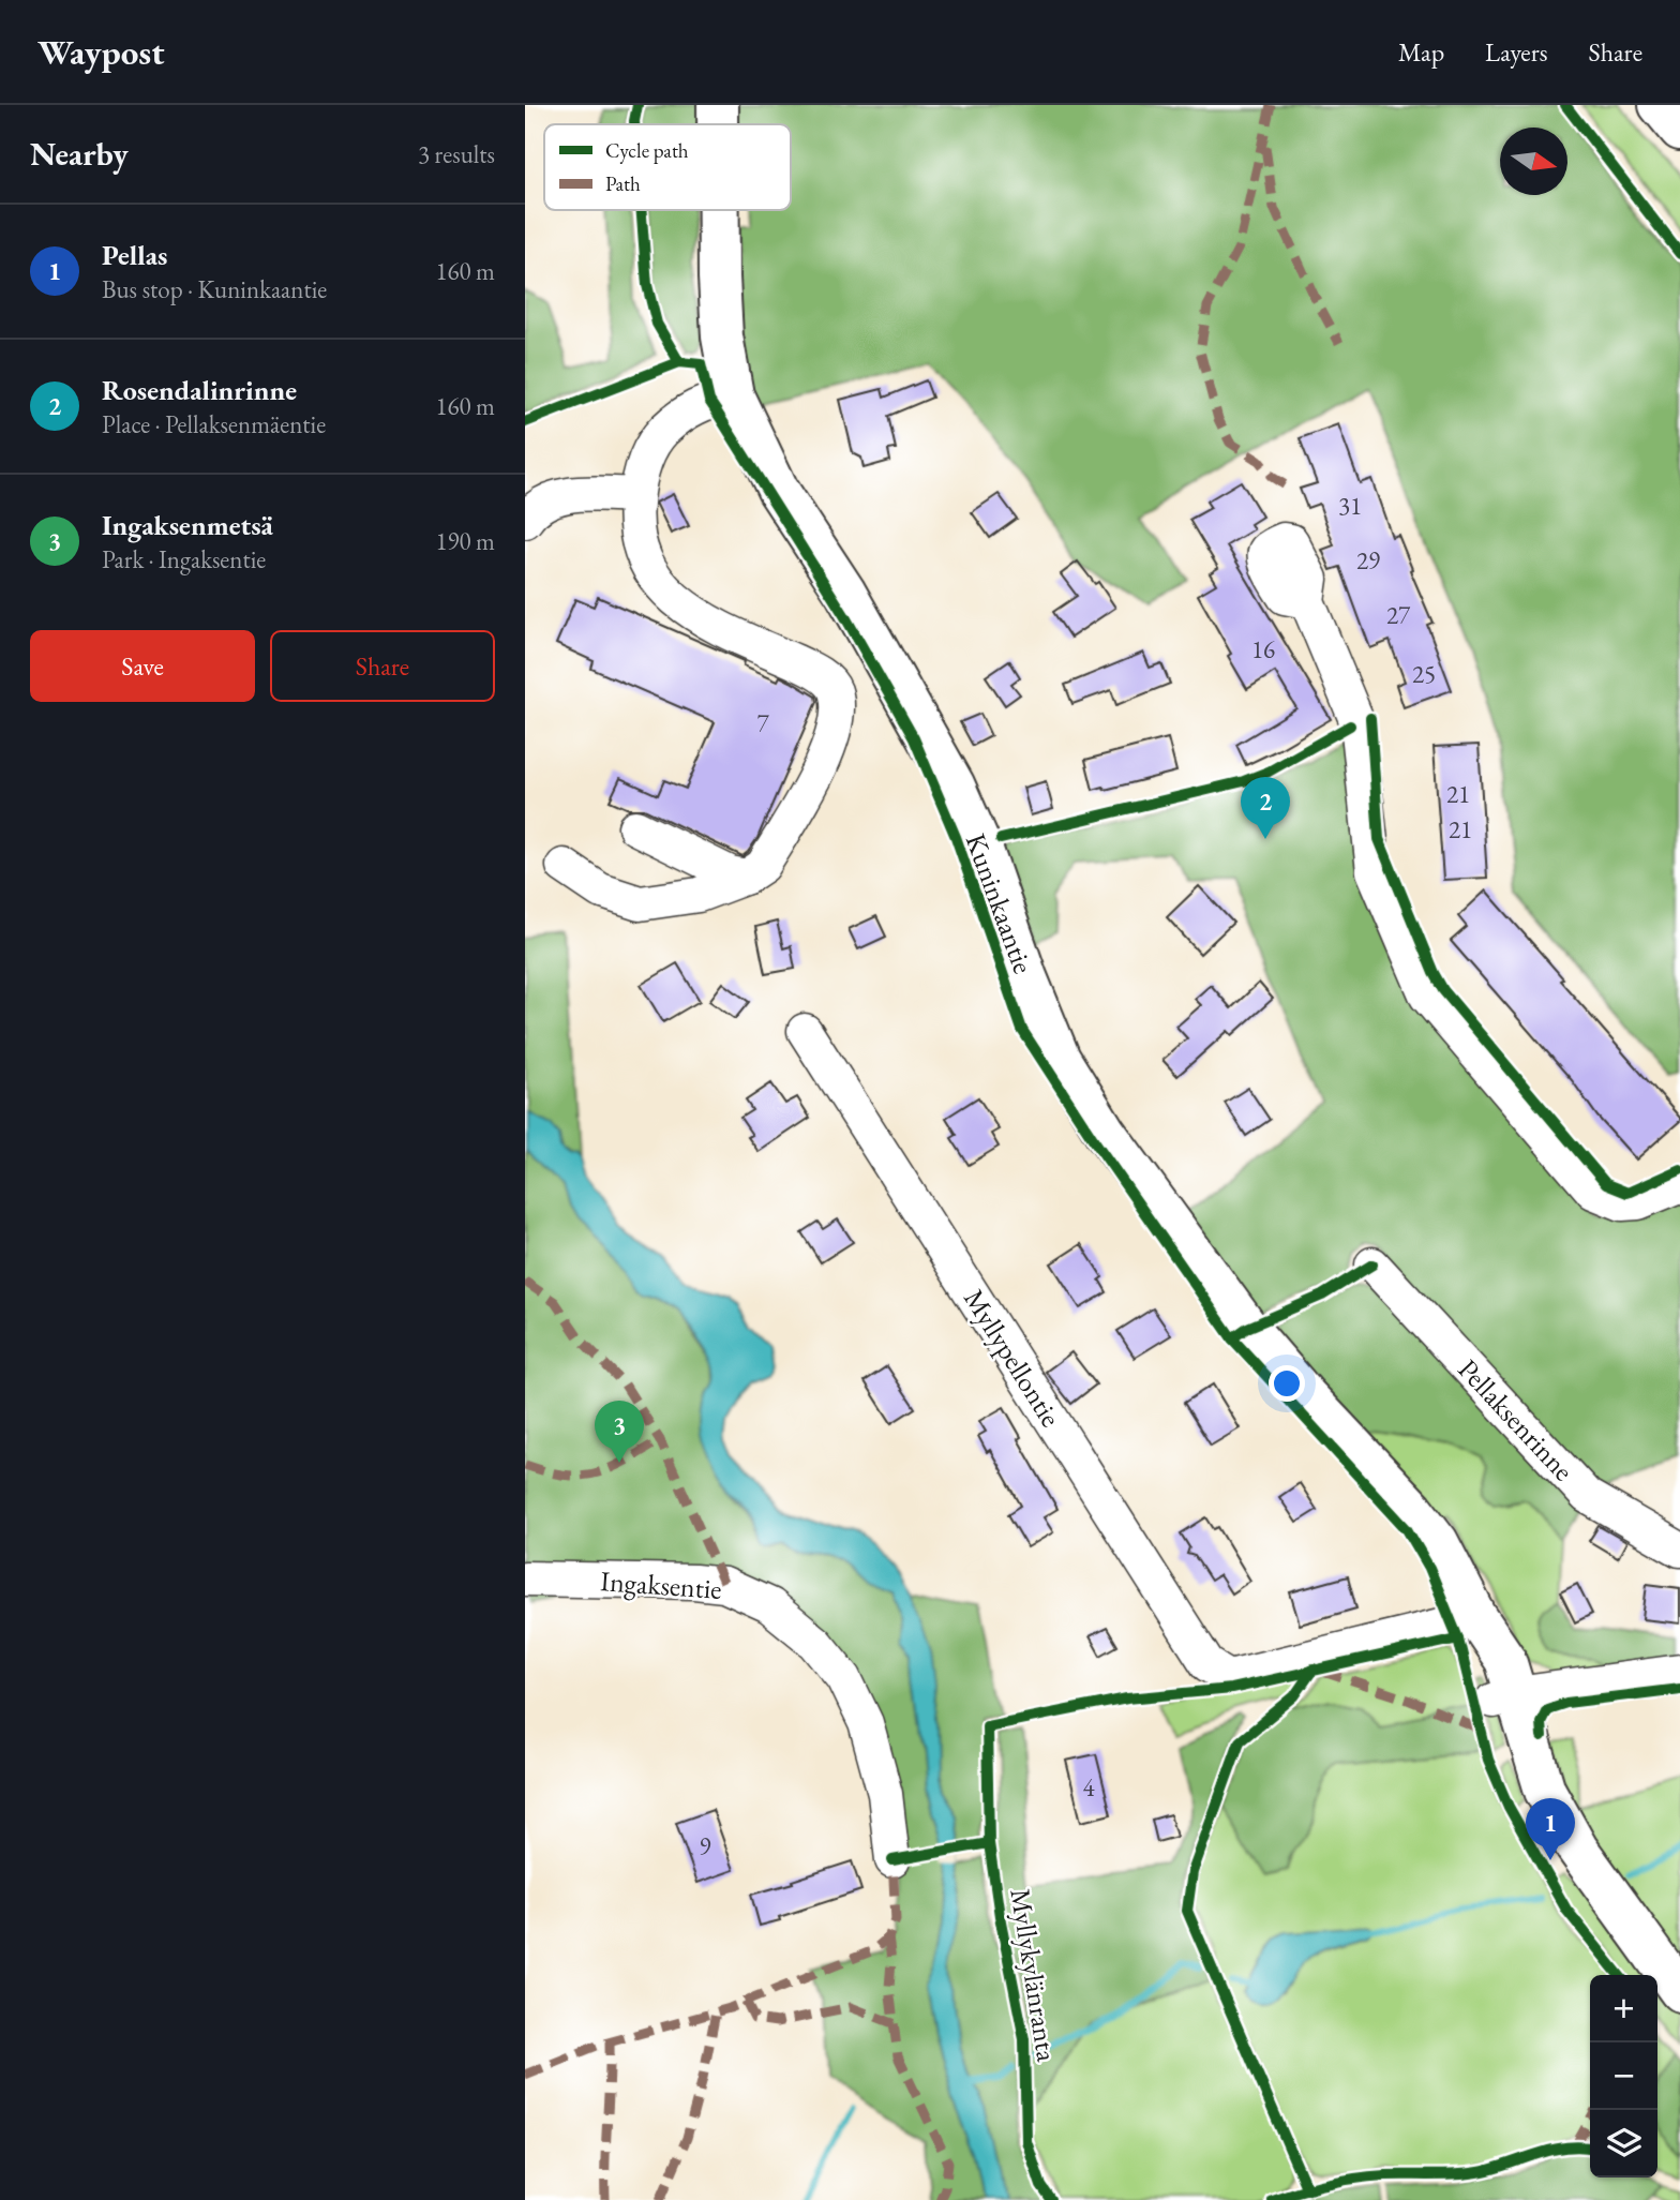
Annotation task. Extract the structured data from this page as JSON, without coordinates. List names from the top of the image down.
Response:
{
  "streets": {
    "main road": ["Kuninkaantie"],
    "street": ["Myllypellontie", "Pellaksenrinne", "Ingaksentie"],
    "cycle path": ["Myllykylänranta"]
  },
  "crossings": [
    ["Kuninkaantie", "Myllypellontie"]
  ],
  "house_numbers": [
    "31",
    "29",
    "27",
    "16",
    "25",
    "7",
    "21",
    "21",
    "4",
    "9"
  ],
  "legend": ["Cycle path", "Path"],
  "north": "right",
  "page": {
    "header": "Waypost",
    "nav": ["Map", "Layers", "Share"],
    "heading": ["Nearby", "3 results"],
    "list": [
      {
        "mark": "1",
        "name": "Pellas",
        "note": "Bus stop · Kuninkaantie",
        "value": "160 m"
      },
      {
        "mark": "2",
        "name": "Rosendalinrinne",
        "note": "Place · Pellaksenmäentie",
        "value": "160 m"
      },
      {
        "mark": "3",
        "name": "Ingaksenmetsä",
        "note": "Park · Ingaksentie",
        "value": "190 m"
      }
    ],
    "buttons": ["Save", "Share"],
    "pins": ["2", "3", "1"],
    "map_buttons": ["+", "−"]
  }
}
